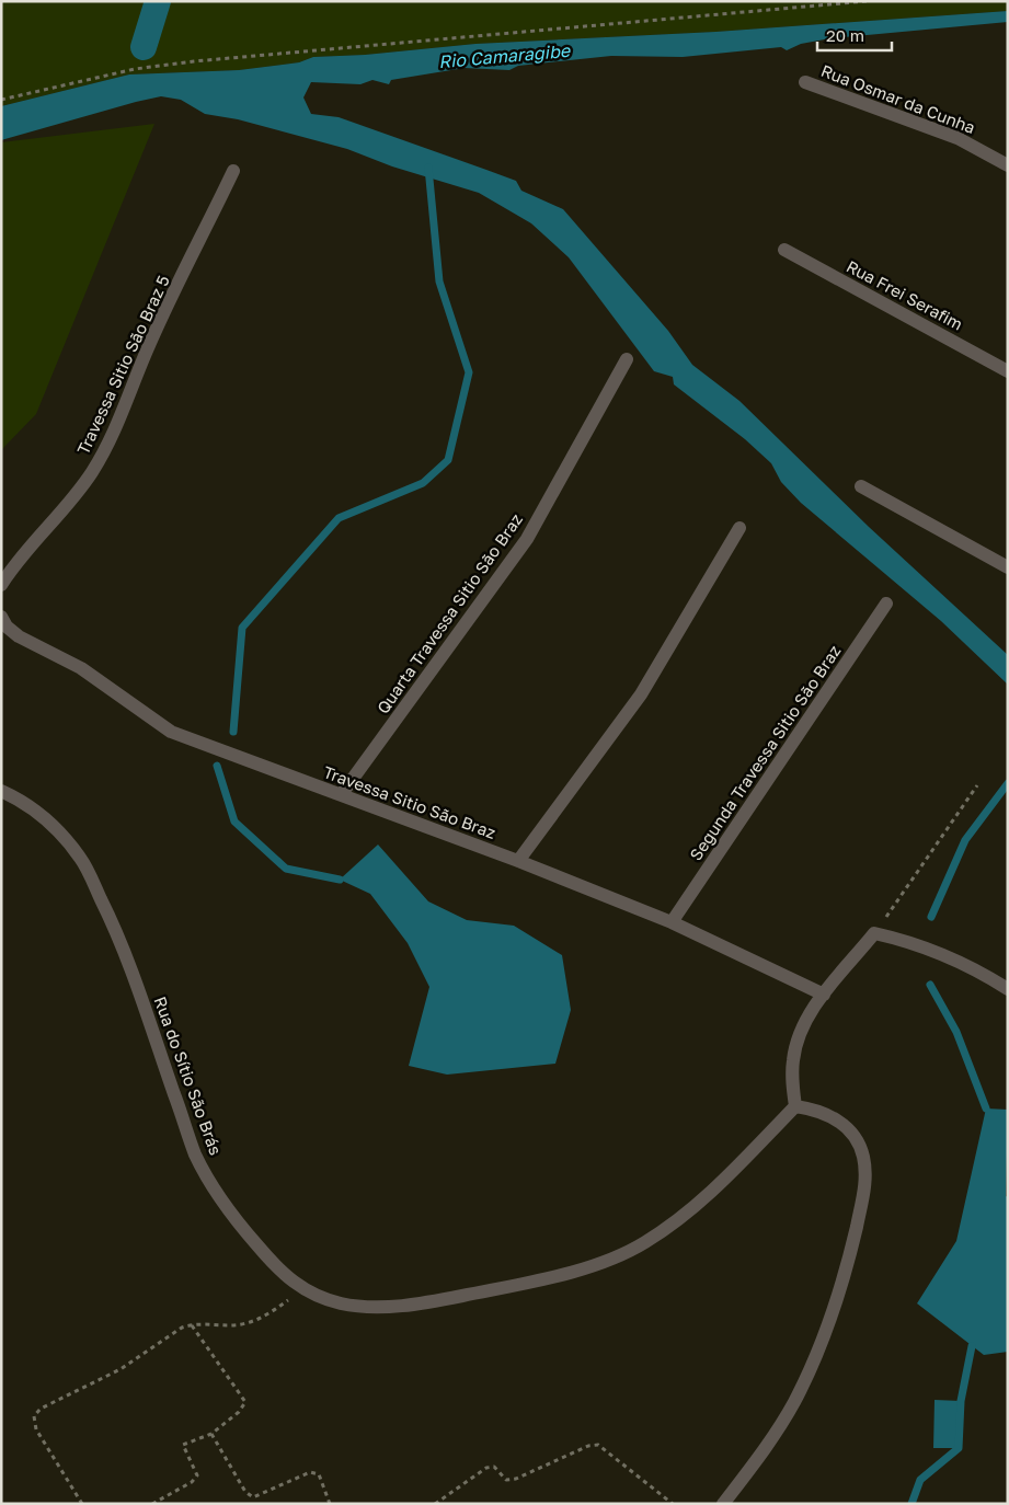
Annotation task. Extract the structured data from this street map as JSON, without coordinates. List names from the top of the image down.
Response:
{
  "streets": {
    "street": [
      "Rua Osmar da Cunha",
      "Rua Frei Serafim",
      "Travessa Sitio São Braz 5",
      "Quarta Travessa Sitio São Braz",
      "Segunda Travessa Sitio São Braz",
      "Travessa Sitio São Braz",
      "Rua do Sítio São Brás"
    ]
  },
  "crossings": [
    ["Quarta Travessa Sitio São Braz", "Travessa Sitio São Braz"],
    ["Segunda Travessa Sitio São Braz", "Travessa Sitio São Braz"]
  ],
  "water": ["Rio Camaragibe"],
  "scale_bar": "20 m"
}
